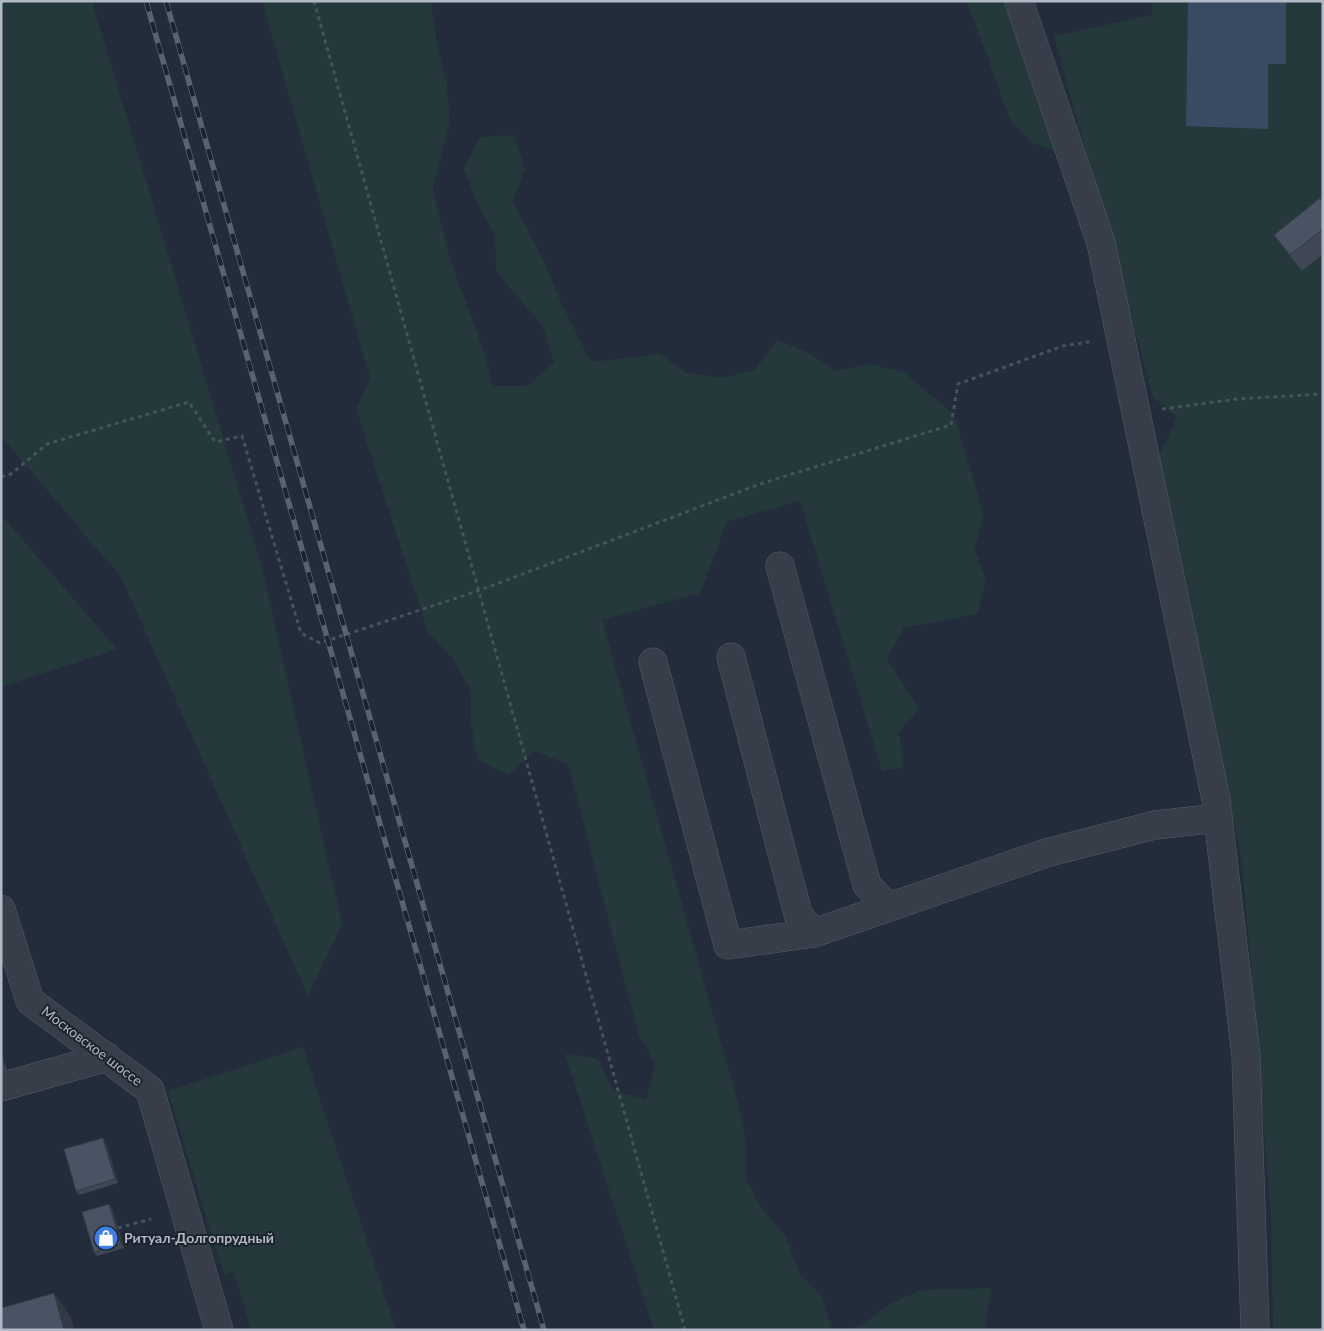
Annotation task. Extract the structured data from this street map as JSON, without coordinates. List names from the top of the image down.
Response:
{
  "streets": {
    "lane": ["Московское шоссе"]
  },
  "places": {
    "shop": ["Ритуал-Долгопрудный"]
  }
}
